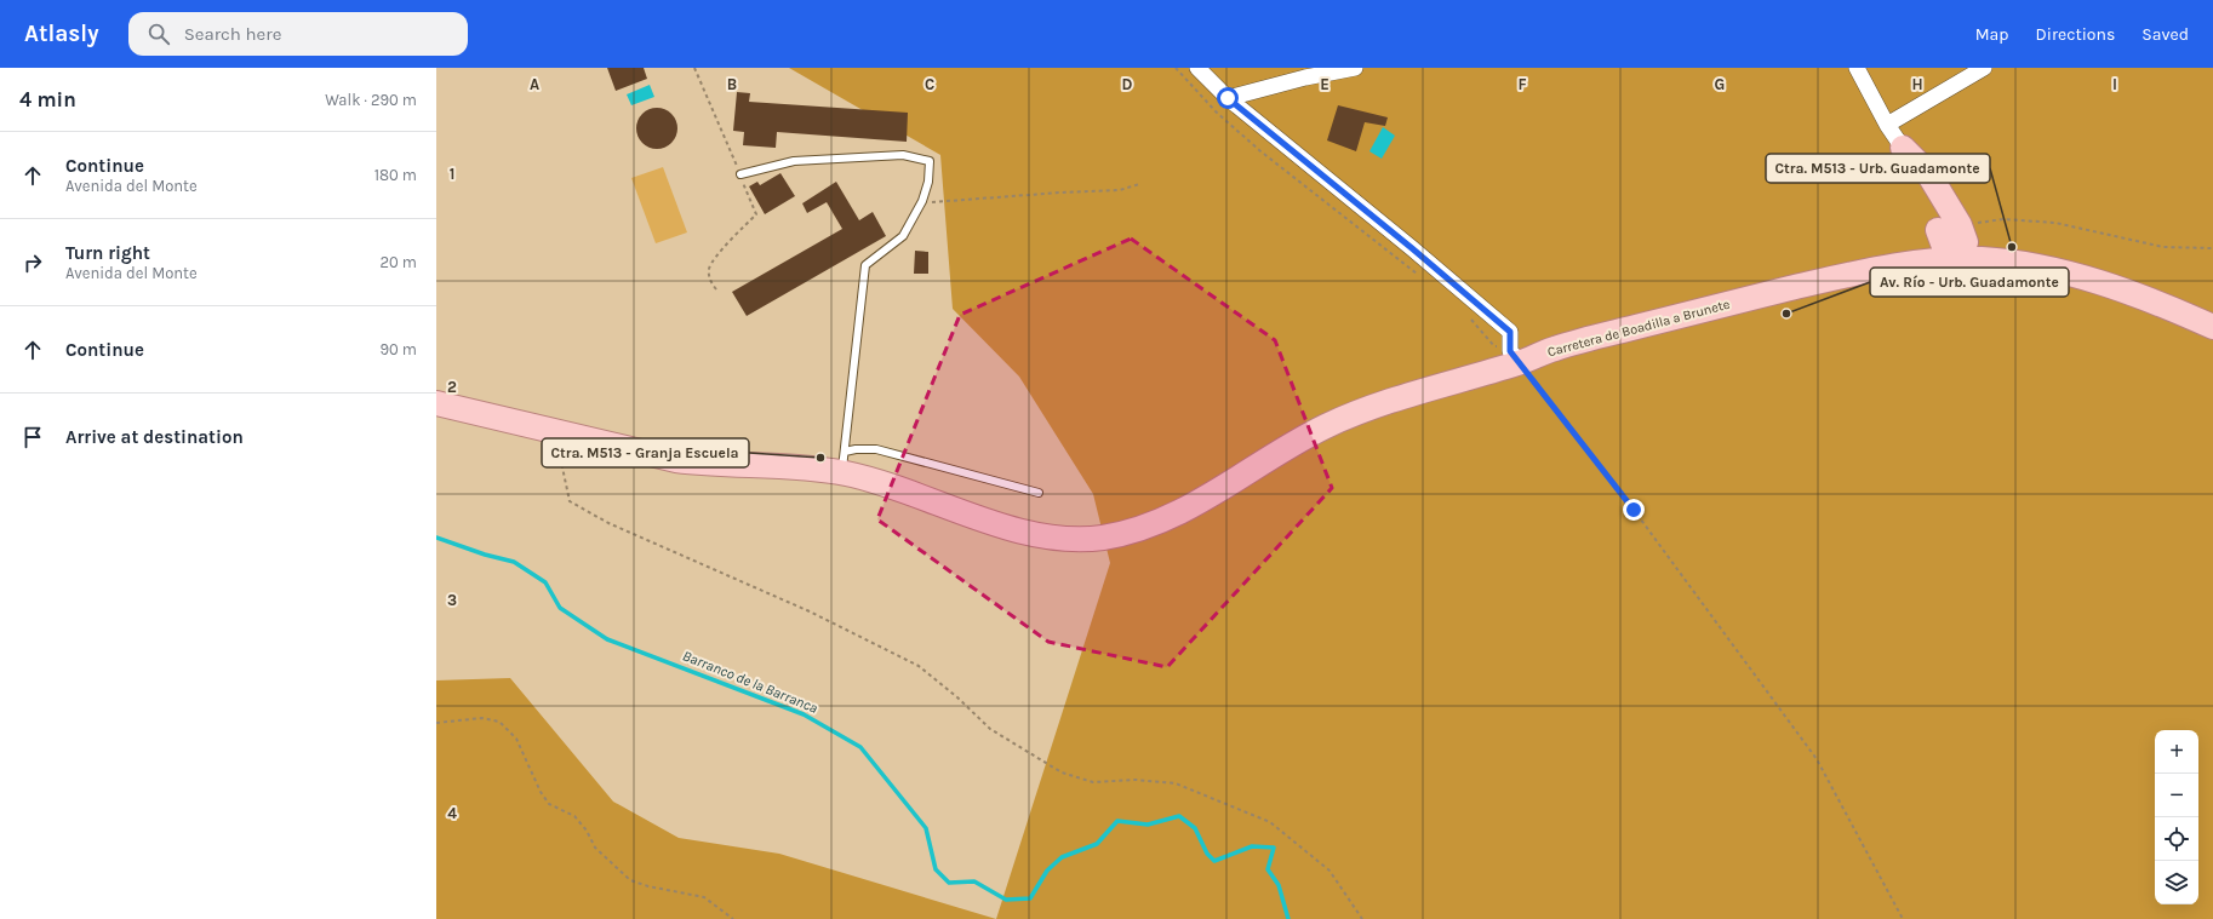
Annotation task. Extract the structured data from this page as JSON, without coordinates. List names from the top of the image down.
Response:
{
  "streets": {
    "main road": ["Carretera de Boadilla a Brunete"]
  },
  "water": ["Barranco de la Barranca"],
  "places": ["Ctra. M513 - Urb. Guadamonte", "Av. Río - Urb. Guadamonte", "Ctra. M513 - Granja Escuela"],
  "page": {
    "header": "Atlasly",
    "search": "Search here",
    "nav": ["Map", "Directions", "Saved"],
    "heading": ["4 min", "Walk · 290 m"],
    "list": [
      ["Continue", "Avenida del Monte", "180 m"],
      ["Turn right", "Avenida del Monte", "20 m"],
      ["Continue", "90 m"],
      "Arrive at destination"
    ],
    "map_buttons": ["+", "−"]
  },
  "grid": {
    "columns": [
      "A",
      "B",
      "C",
      "D",
      "E",
      "F",
      "G",
      "H",
      "I"
    ],
    "rows": [
      "1",
      "2",
      "3",
      "4"
    ]
  }
}
